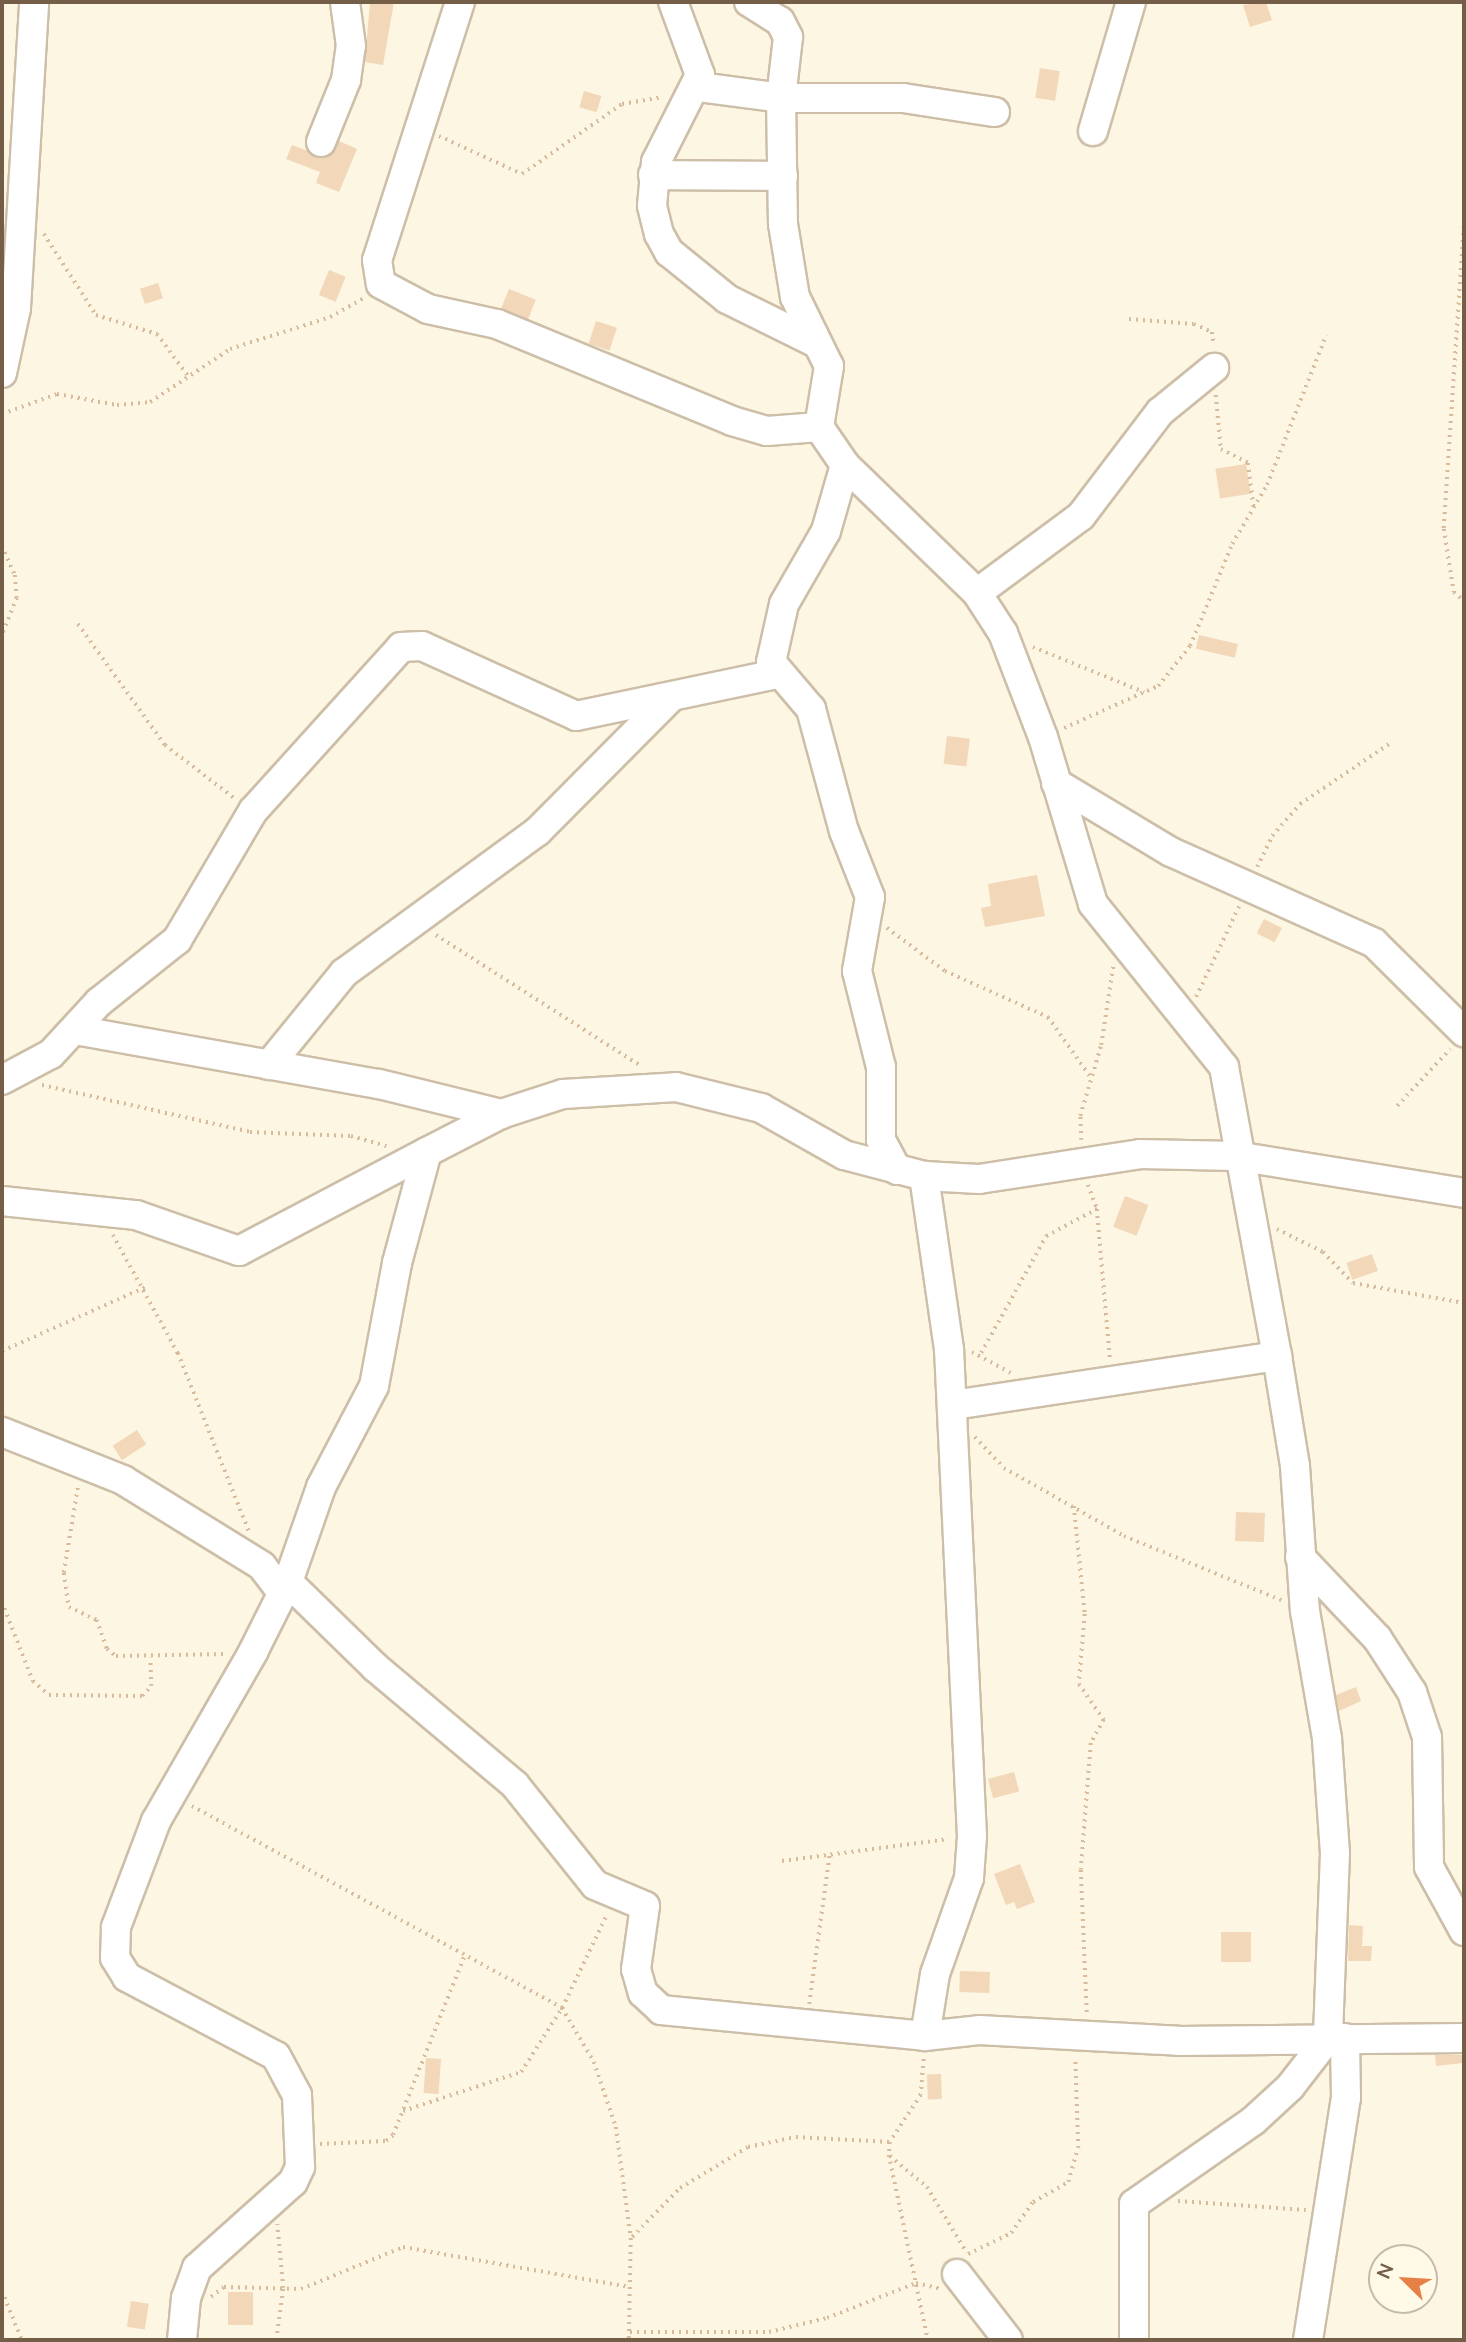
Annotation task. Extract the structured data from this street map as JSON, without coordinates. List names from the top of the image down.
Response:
{
  "north": "top left"
}
